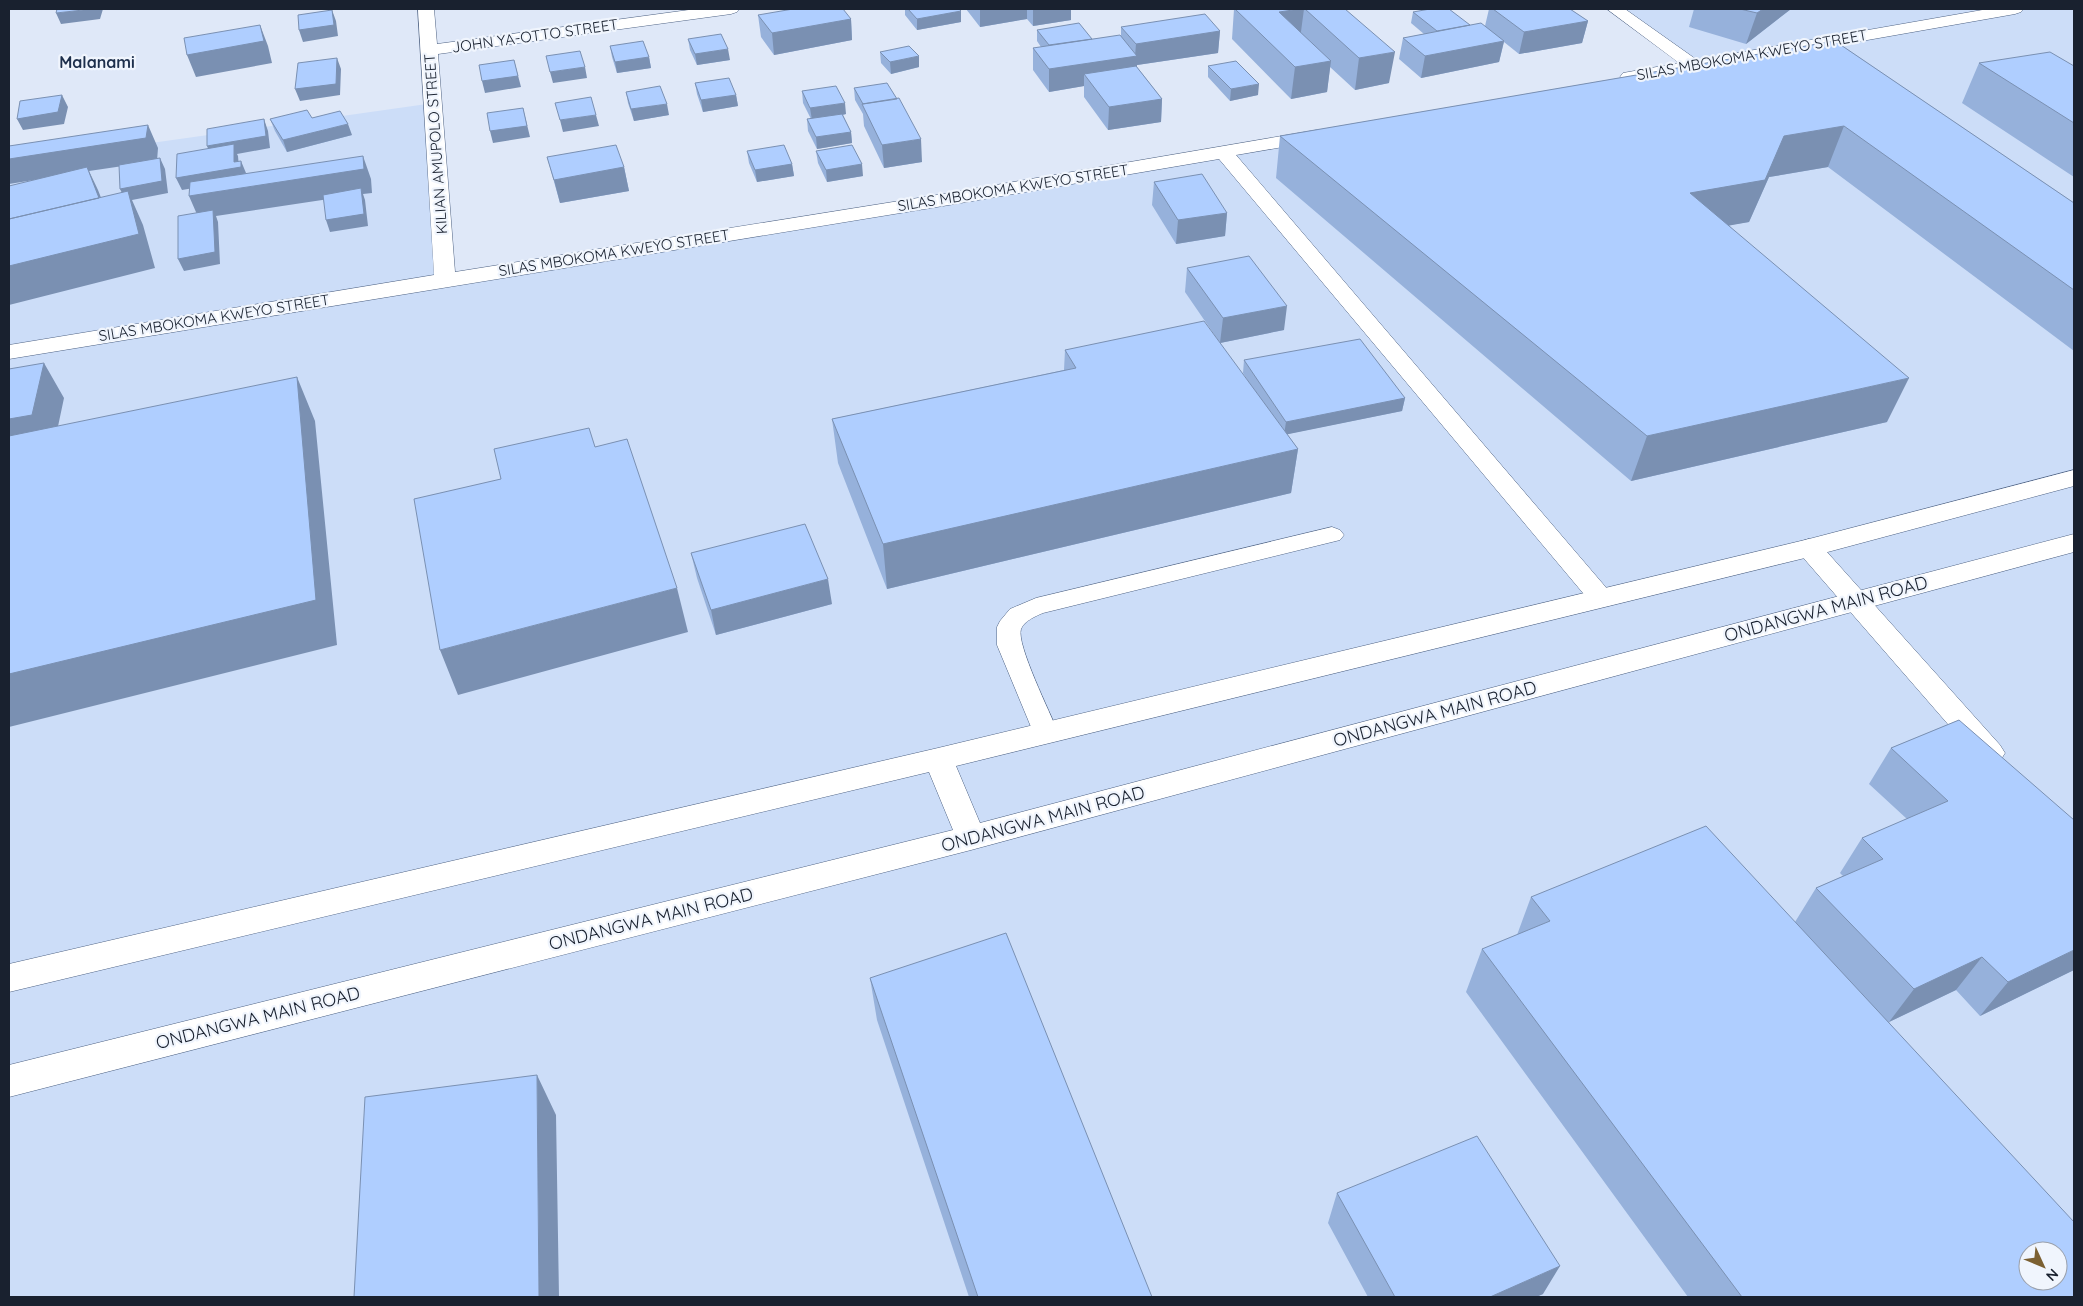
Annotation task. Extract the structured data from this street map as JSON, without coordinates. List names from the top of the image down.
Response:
{
  "streets": {
    "street": [
      "JOHN YA-OTTO STREET",
      "SILAS MBOKOMA KWEYO STREET",
      "KILIAN AMUPOLO STREET",
      "ONDANGWA MAIN ROAD"
    ]
  },
  "crossings": [
    ["JOHN YA-OTTO STREET", "KILIAN AMUPOLO STREET"],
    ["SILAS MBOKOMA KWEYO STREET", "KILIAN AMUPOLO STREET"]
  ],
  "districts": ["Malanami"],
  "north": "bottom right"
}
